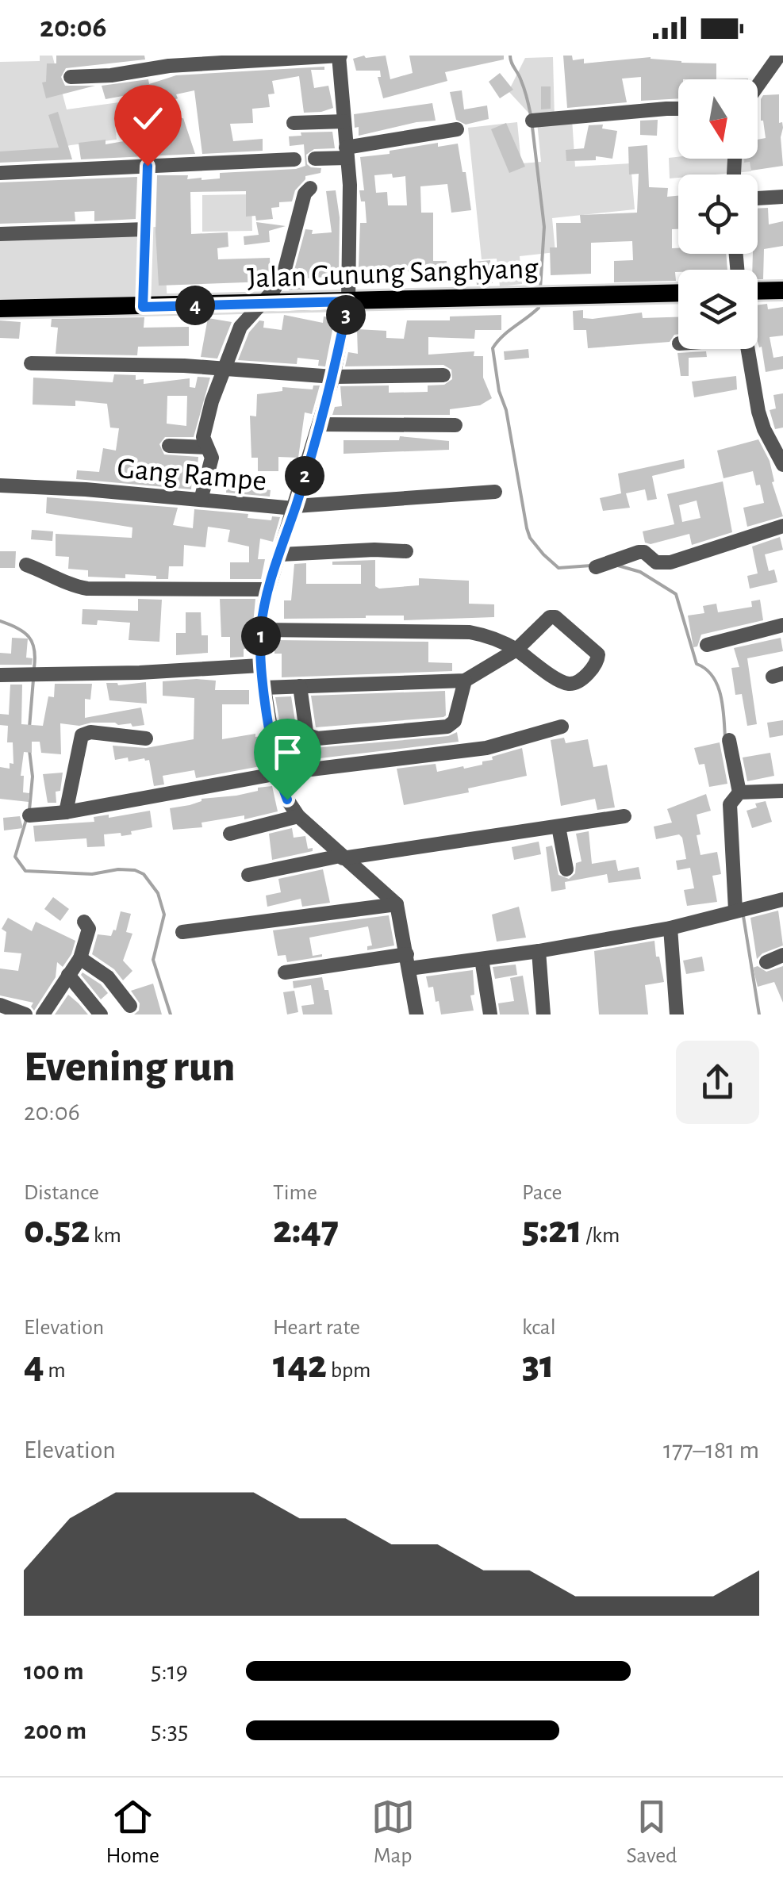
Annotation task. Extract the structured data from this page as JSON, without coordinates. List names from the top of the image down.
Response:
{
  "streets": {
    "main road": ["Jalan Gunung Sanghyang"],
    "street": ["Gang Rampe"]
  },
  "north": "bottom",
  "page": {
    "status": "20:06",
    "pins": [
      "4",
      "3",
      "2",
      "1"
    ],
    "heading": ["Evening run", "20:06"],
    "stats": [
      ["Distance", "0.52 km"],
      ["Time", "2:47"],
      ["Pace", "5:21 /km"],
      ["Elevation", "4 m"],
      ["Heart rate", "142 bpm"],
      ["kcal", "31"]
    ],
    "chart": ["Elevation", "177–181 m"],
    "list": [
      {
        "name": "100 m",
        "note": "5:19"
      },
      {
        "name": "200 m",
        "note": "5:35"
      }
    ],
    "tabs": ["Home", "Map", "Saved"]
  }
}
